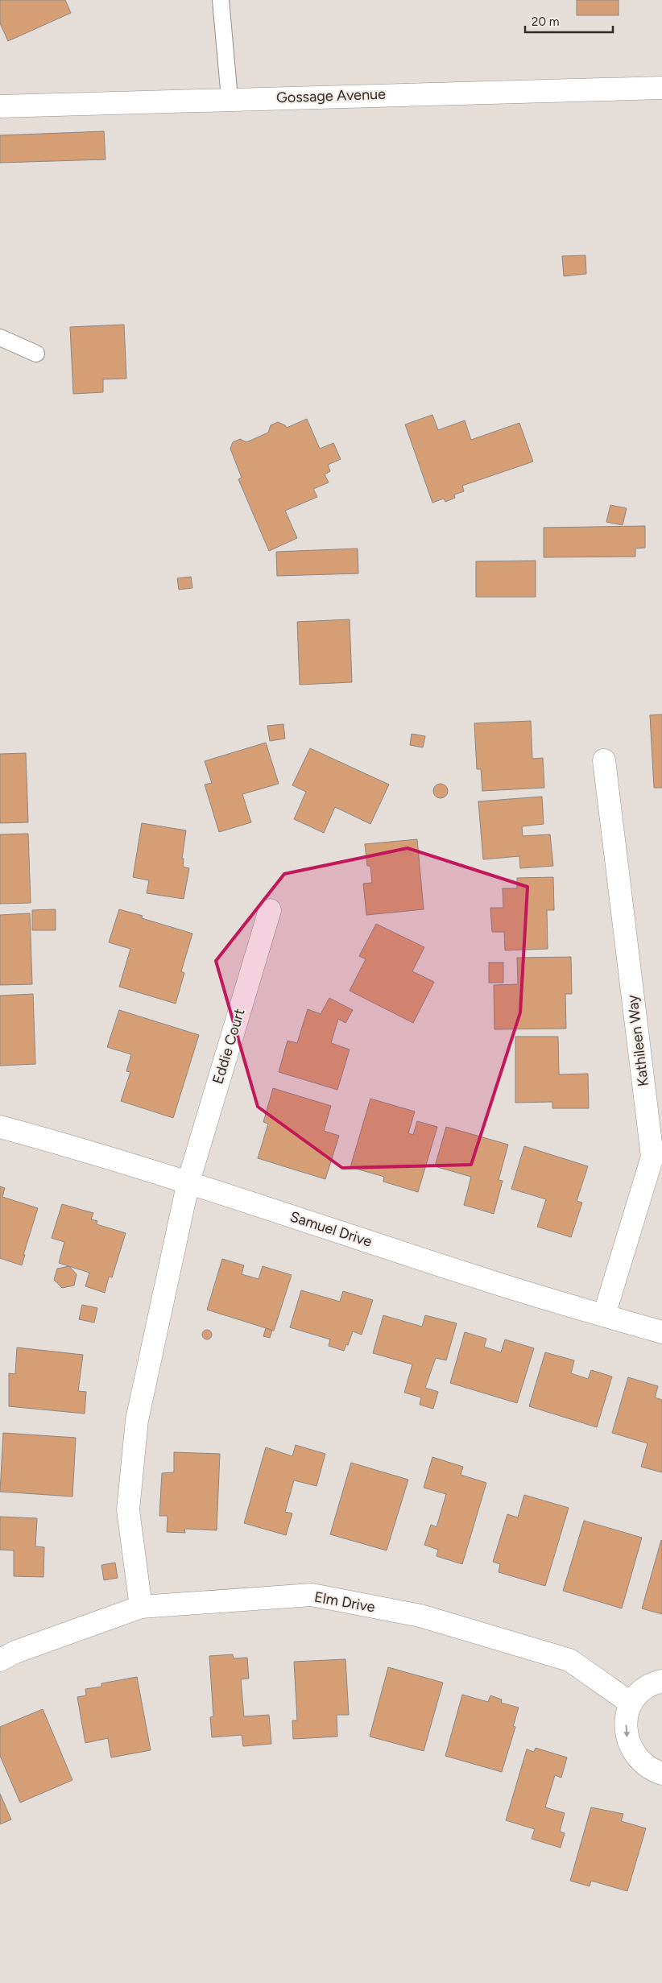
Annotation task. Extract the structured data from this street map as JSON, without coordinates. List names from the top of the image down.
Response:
{
  "streets": {
    "street": [
      "Gossage Avenue",
      "Kathileen Way",
      "Eddie Court",
      "Samuel Drive",
      "Elm Drive"
    ]
  },
  "crossings": [
    ["Kathileen Way", "Samuel Drive"],
    ["Eddie Court", "Samuel Drive"],
    ["Eddie Court", "Elm Drive"]
  ],
  "scale_bar": "20 m"
}
